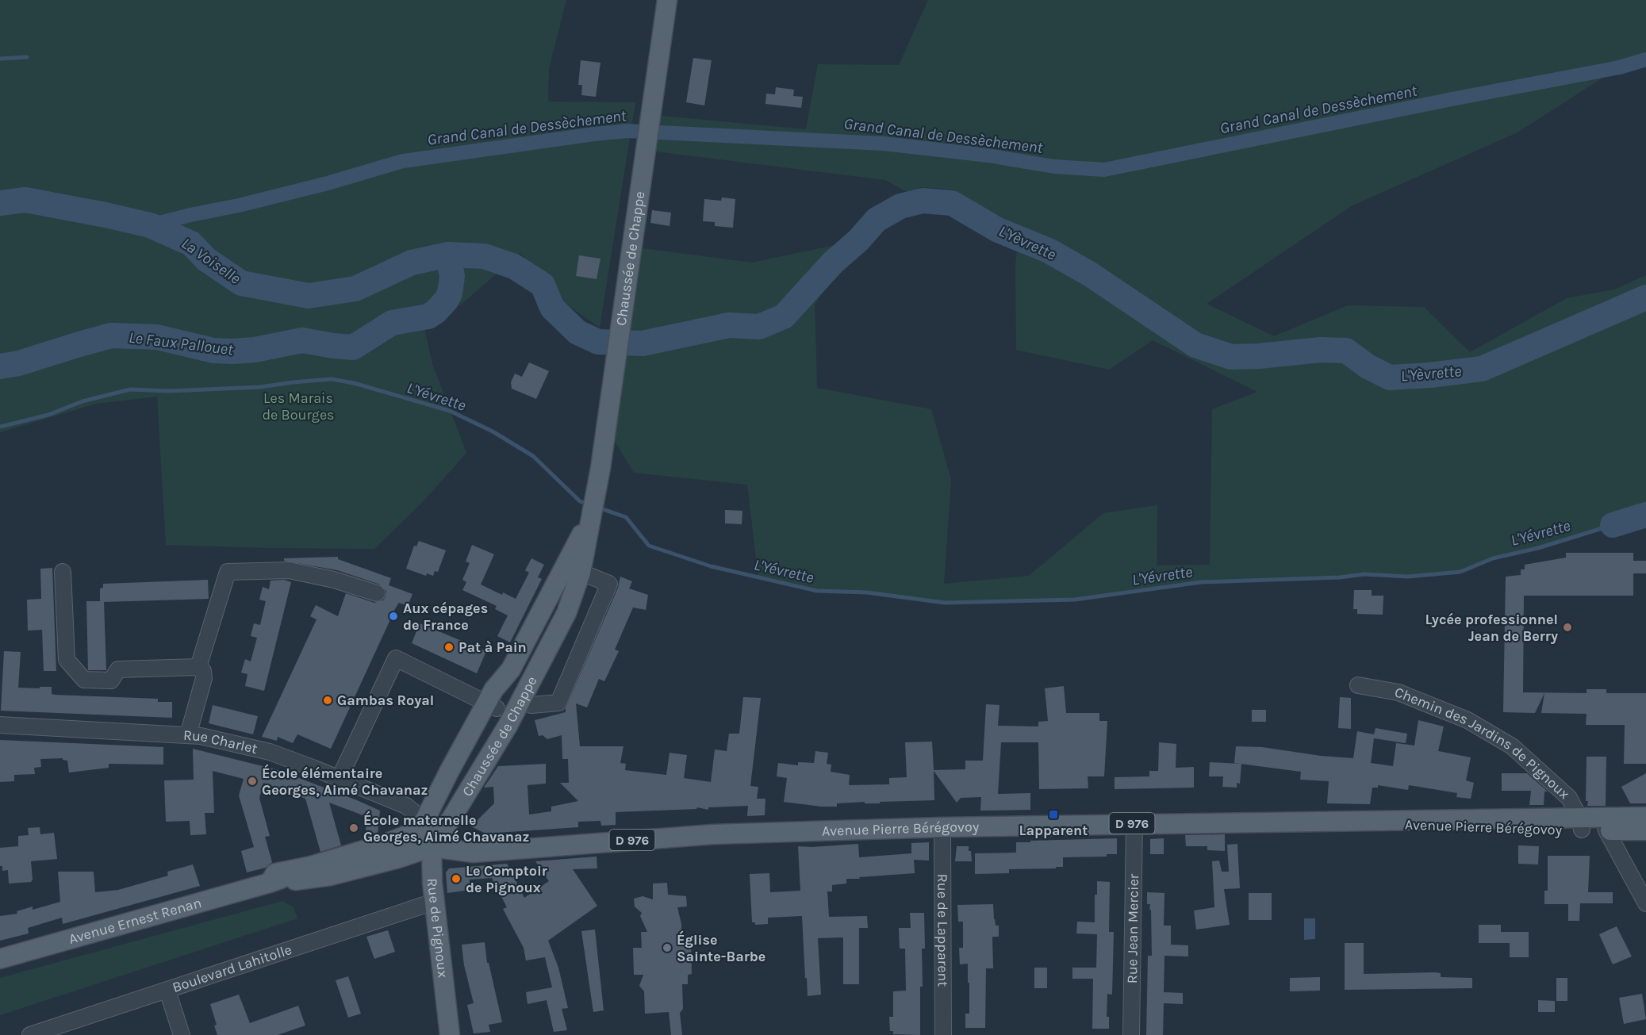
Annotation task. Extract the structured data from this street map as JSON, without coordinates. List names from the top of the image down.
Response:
{
  "streets": {
    "main road": [
      "Chaussée de Chappe",
      "D 976",
      "Avenue Pierre Bérégovoy",
      "Avenue Ernest Renan",
      "Rue de Pignoux"
    ],
    "street": [
      "Rue Charlet",
      "Chemin des Jardins de Pignoux",
      "Rue Jean Mercier",
      "Rue de Lapparent",
      "Boulevard Lahitolle"
    ]
  },
  "crossings": [
    ["Chaussée de Chappe", "Rue Charlet"],
    ["Chaussée de Chappe", "Avenue Pierre Bérégovoy"],
    ["Chaussée de Chappe", "Avenue Ernest Renan"],
    ["Chaussée de Chappe", "Rue de Pignoux"],
    ["Rue Charlet", "Avenue Ernest Renan"],
    ["Rue Charlet", "Rue de Pignoux"],
    ["Chemin des Jardins de Pignoux", "D 976"],
    ["Chemin des Jardins de Pignoux", "Avenue Pierre Bérégovoy"],
    ["D 976", "Avenue Pierre Bérégovoy"],
    ["Avenue Pierre Bérégovoy", "Avenue Ernest Renan"],
    ["Avenue Pierre Bérégovoy", "Rue de Pignoux"],
    ["Avenue Pierre Bérégovoy", "Rue Jean Mercier"],
    ["Avenue Pierre Bérégovoy", "Rue de Lapparent"],
    ["Avenue Ernest Renan", "Rue de Pignoux"],
    ["Rue de Pignoux", "Boulevard Lahitolle"]
  ],
  "water": [
    "Grand Canal de Dessèchement",
    "L'Yèvrette",
    "La Voiselle",
    "Le Faux Pallouet",
    "L'Yévrette"
  ],
  "parks": ["Les Marais de Bourges"],
  "places": {
    "other": [
      "Aux cépages de France",
      "Lycée professionnel Jean de Berry",
      "Pat à Pain",
      "Gambas Royal",
      "École élémentaire Georges, Aimé Chavanaz",
      "École maternelle Georges, Aimé Chavanaz",
      "Le Comptoir de Pignoux",
      "Église Sainte-Barbe"
    ],
    "transit": ["Lapparent"]
  }
}
